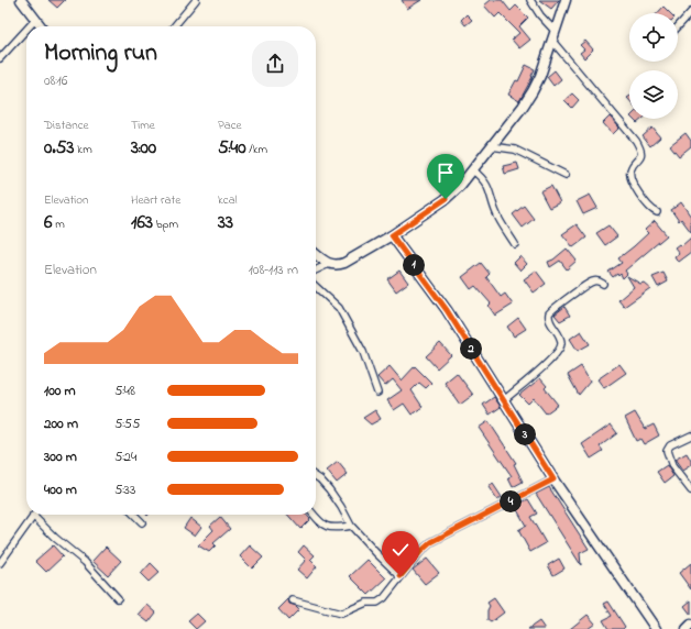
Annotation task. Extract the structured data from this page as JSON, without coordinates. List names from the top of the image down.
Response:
{
  "page": {
    "heading": ["Morning run", "08:16"],
    "stats": [
      ["Distance", "0.53 km"],
      ["Time", "3:00"],
      ["Pace", "5:40 /km"],
      ["Elevation", "6 m"],
      ["Heart rate", "163 bpm"],
      ["kcal", "33"]
    ],
    "chart": ["Elevation", "108–113 m"],
    "pins": [
      "1",
      "2",
      "3",
      "4"
    ],
    "list": [
      {
        "name": "100 m",
        "note": "5:48"
      },
      {
        "name": "200 m",
        "note": "5:55"
      },
      {
        "name": "300 m",
        "note": "5:24"
      },
      {
        "name": "400 m",
        "note": "5:33"
      }
    ]
  }
}
